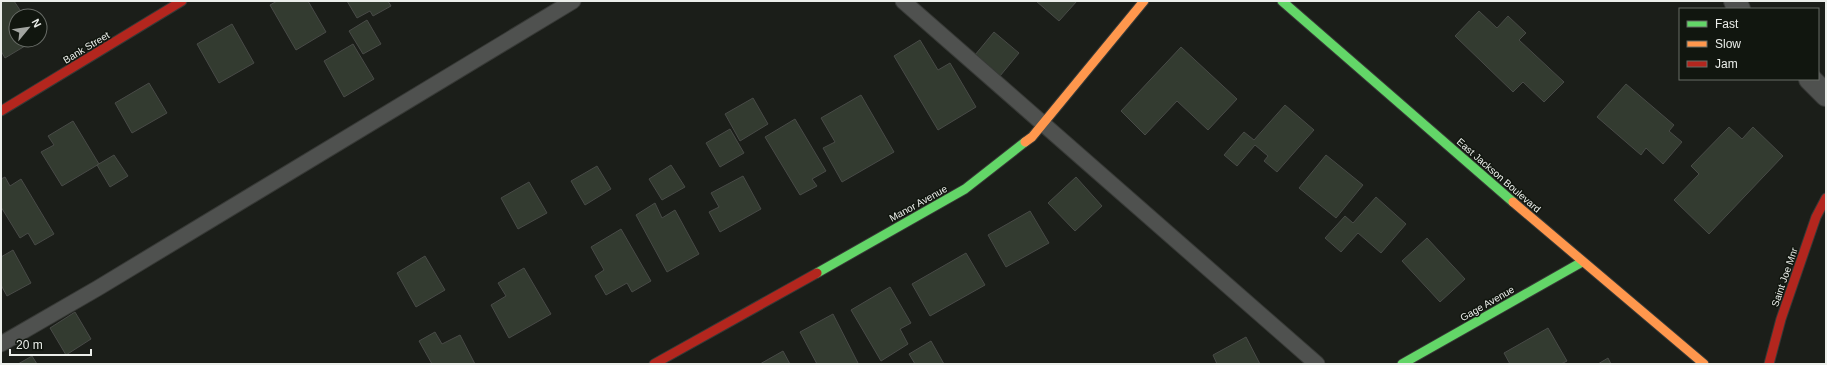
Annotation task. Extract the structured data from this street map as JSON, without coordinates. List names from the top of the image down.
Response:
{
  "streets": {
    "street": [
      "Bank Street",
      "East Jackson Boulevard",
      "Manor Avenue",
      "Saint Joe Mnr",
      "Gage Avenue"
    ]
  },
  "crossings": [
    ["East Jackson Boulevard", "Gage Avenue"]
  ],
  "legend": ["Fast", "Slow", "Jam"],
  "scale_bar": "20 m",
  "north": "top right"
}
